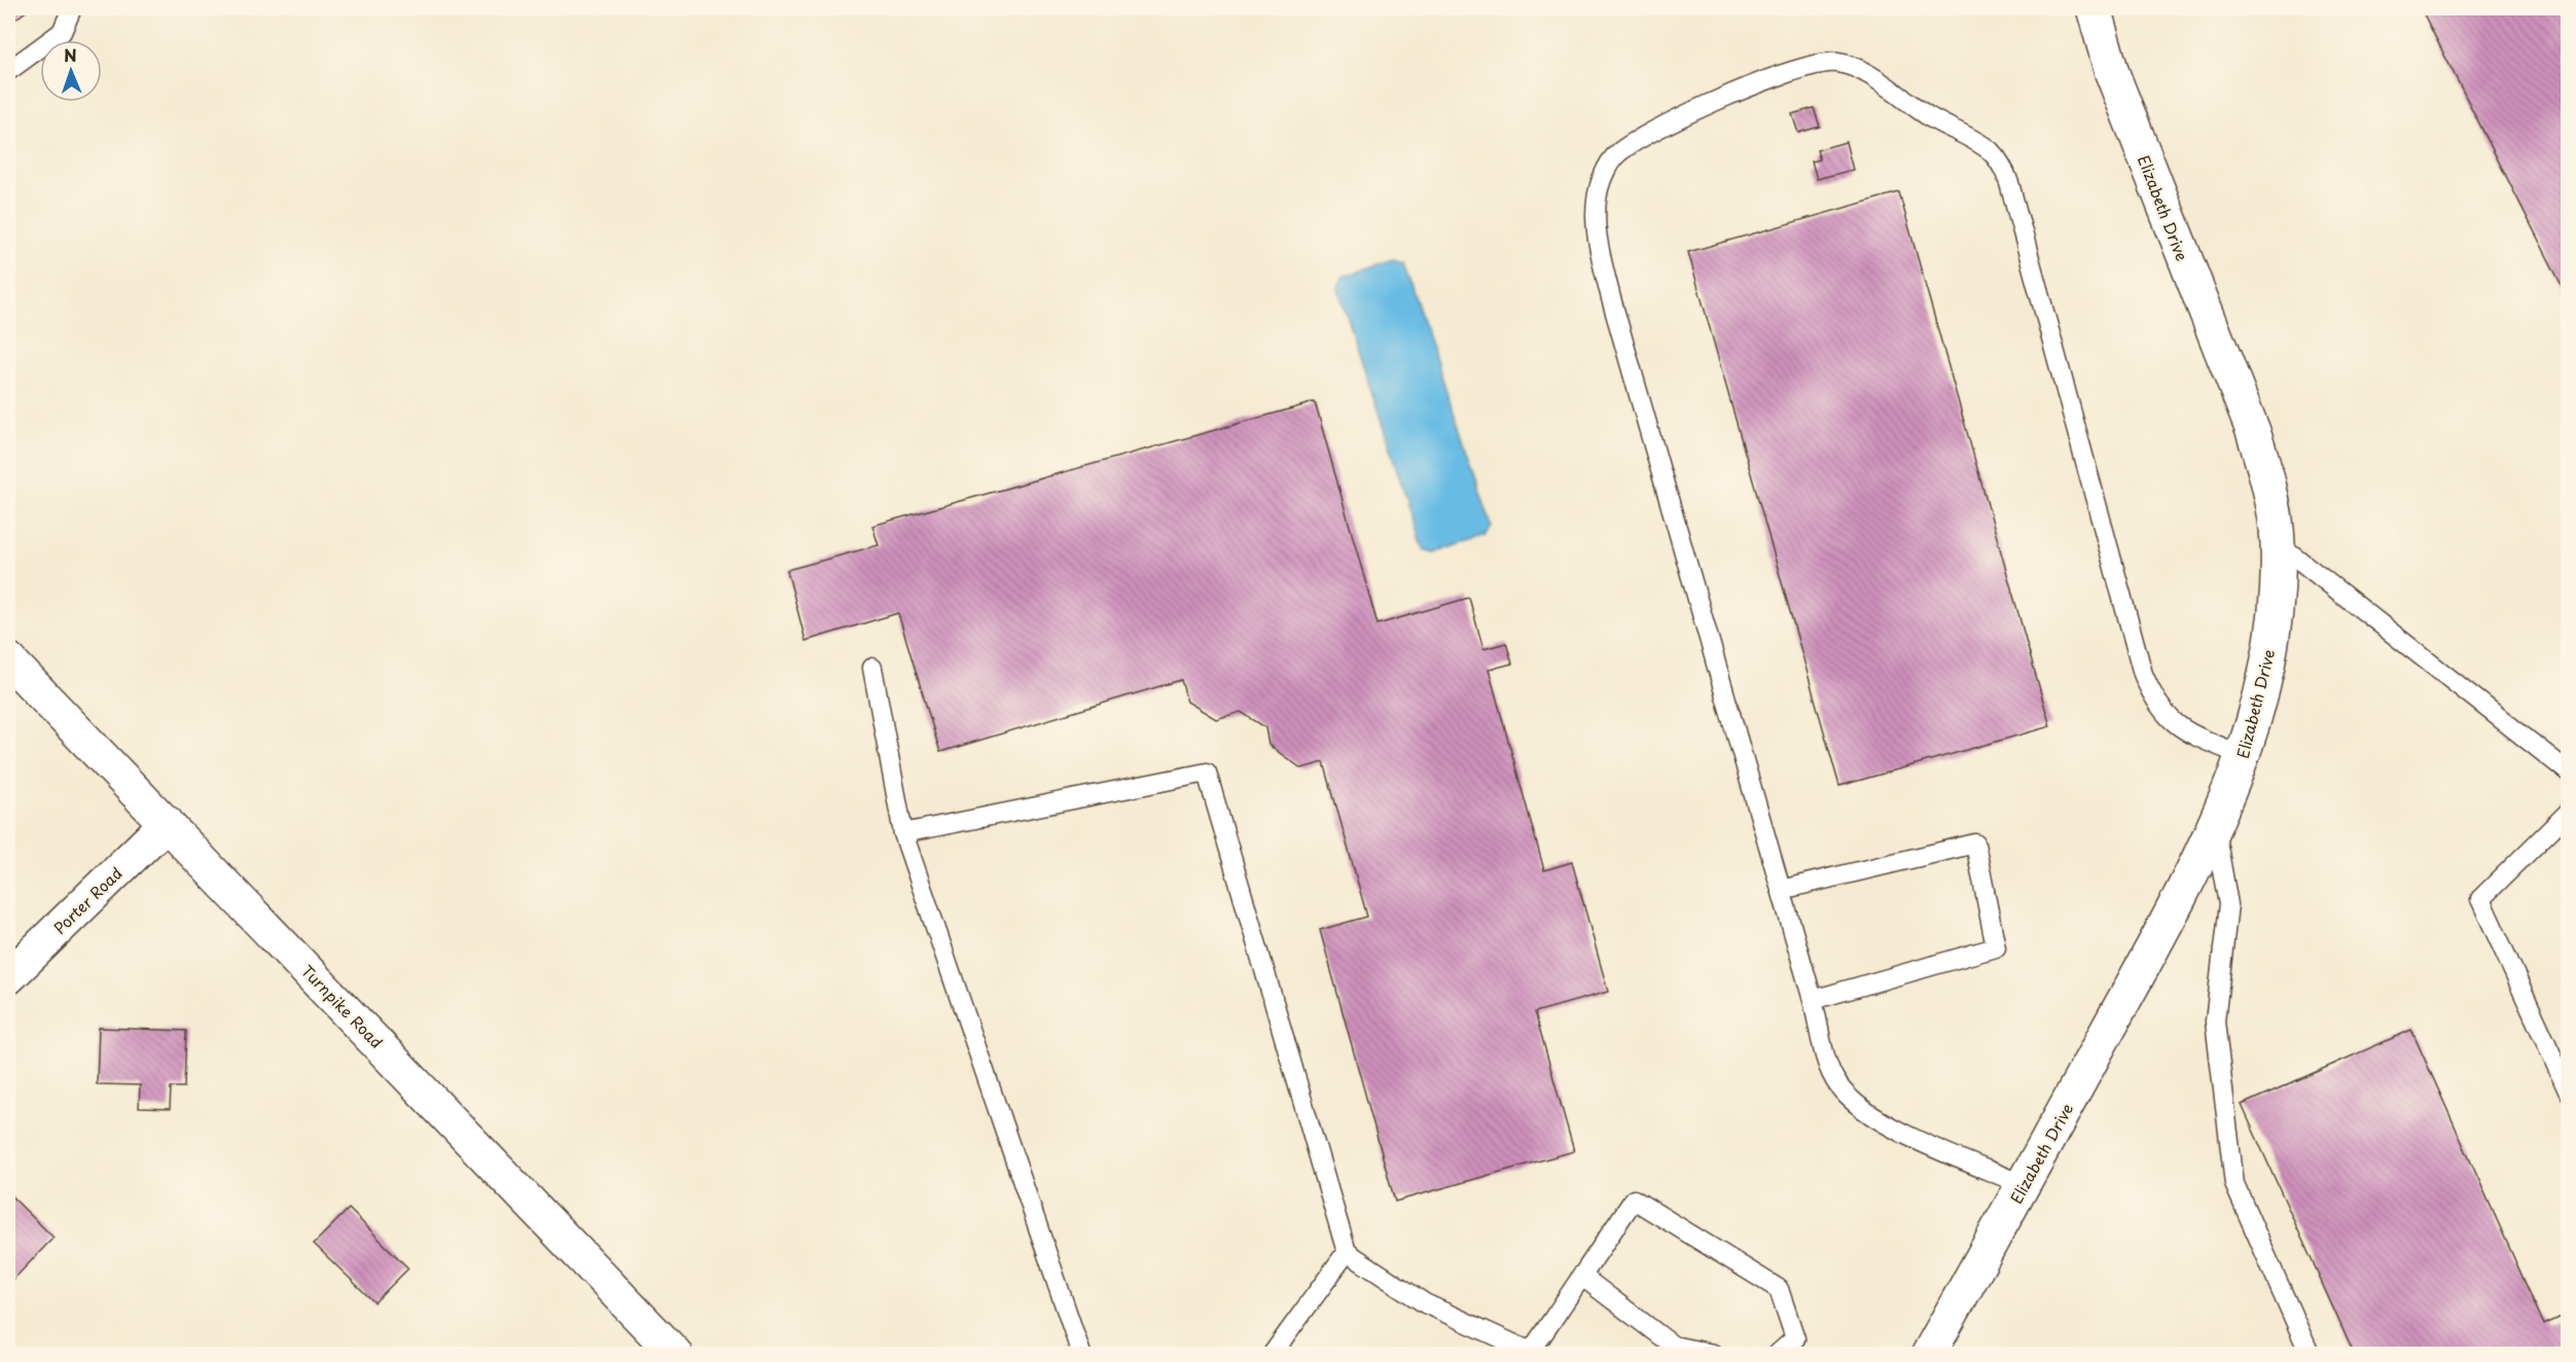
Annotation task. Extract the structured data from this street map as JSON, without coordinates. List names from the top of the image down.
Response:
{
  "streets": {
    "street": ["Elizabeth Drive", "Porter Road", "Turnpike Road"]
  },
  "crossings": [
    ["Porter Road", "Turnpike Road"]
  ],
  "north": "top"
}
